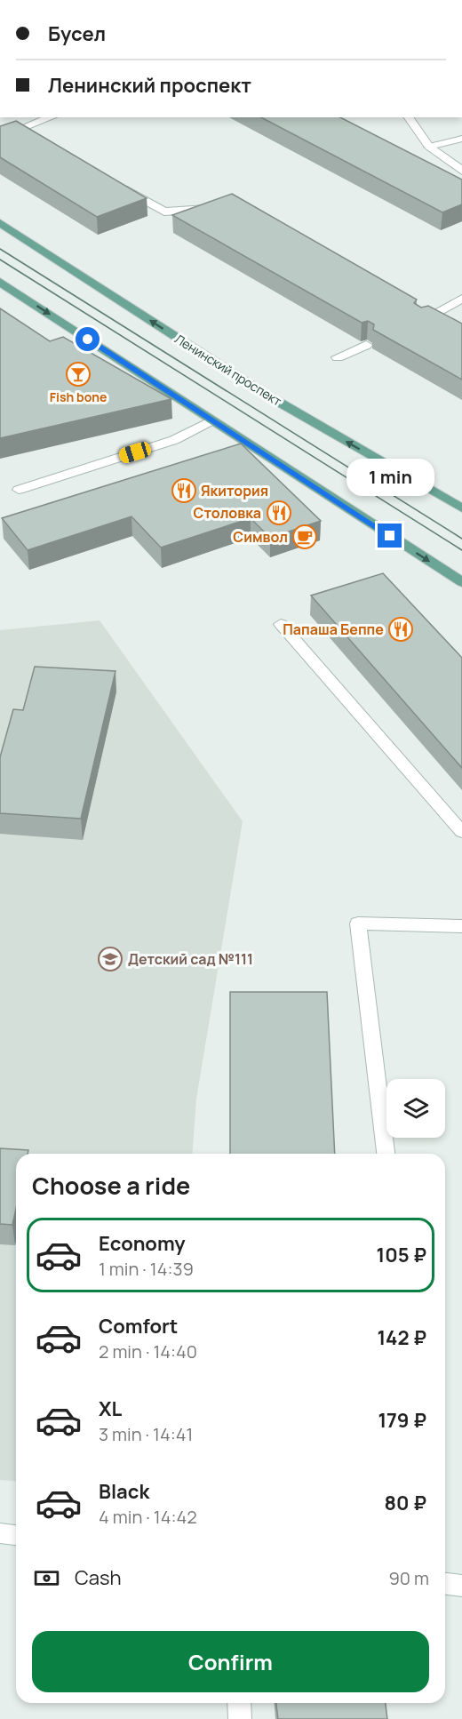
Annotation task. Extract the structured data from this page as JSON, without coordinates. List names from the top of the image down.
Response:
{
  "streets": {
    "main road": ["Ленинский проспект"]
  },
  "places": {
    "bar": ["Fish bone"],
    "restaurant": ["Якитория", "Столовка", "Папаша Беппе"],
    "cafe": ["Символ"],
    "school or university": ["Детский сад №111"]
  },
  "page": {
    "banner": ["Бусел", "Ленинский проспект"],
    "bubble": "1 min",
    "heading": "Choose a ride",
    "list": [
      {
        "name": "Economy",
        "note": "1 min · 14:39",
        "value": "105 ₽"
      },
      {
        "name": "Comfort",
        "note": "2 min · 14:40",
        "value": "142 ₽"
      },
      {
        "name": "XL",
        "note": "3 min · 14:41",
        "value": "179 ₽"
      },
      {
        "name": "Black",
        "note": "4 min · 14:42",
        "value": "80 ₽"
      }
    ],
    "pay": ["Cash", "90 m"],
    "buttons": "Confirm"
  }
}
